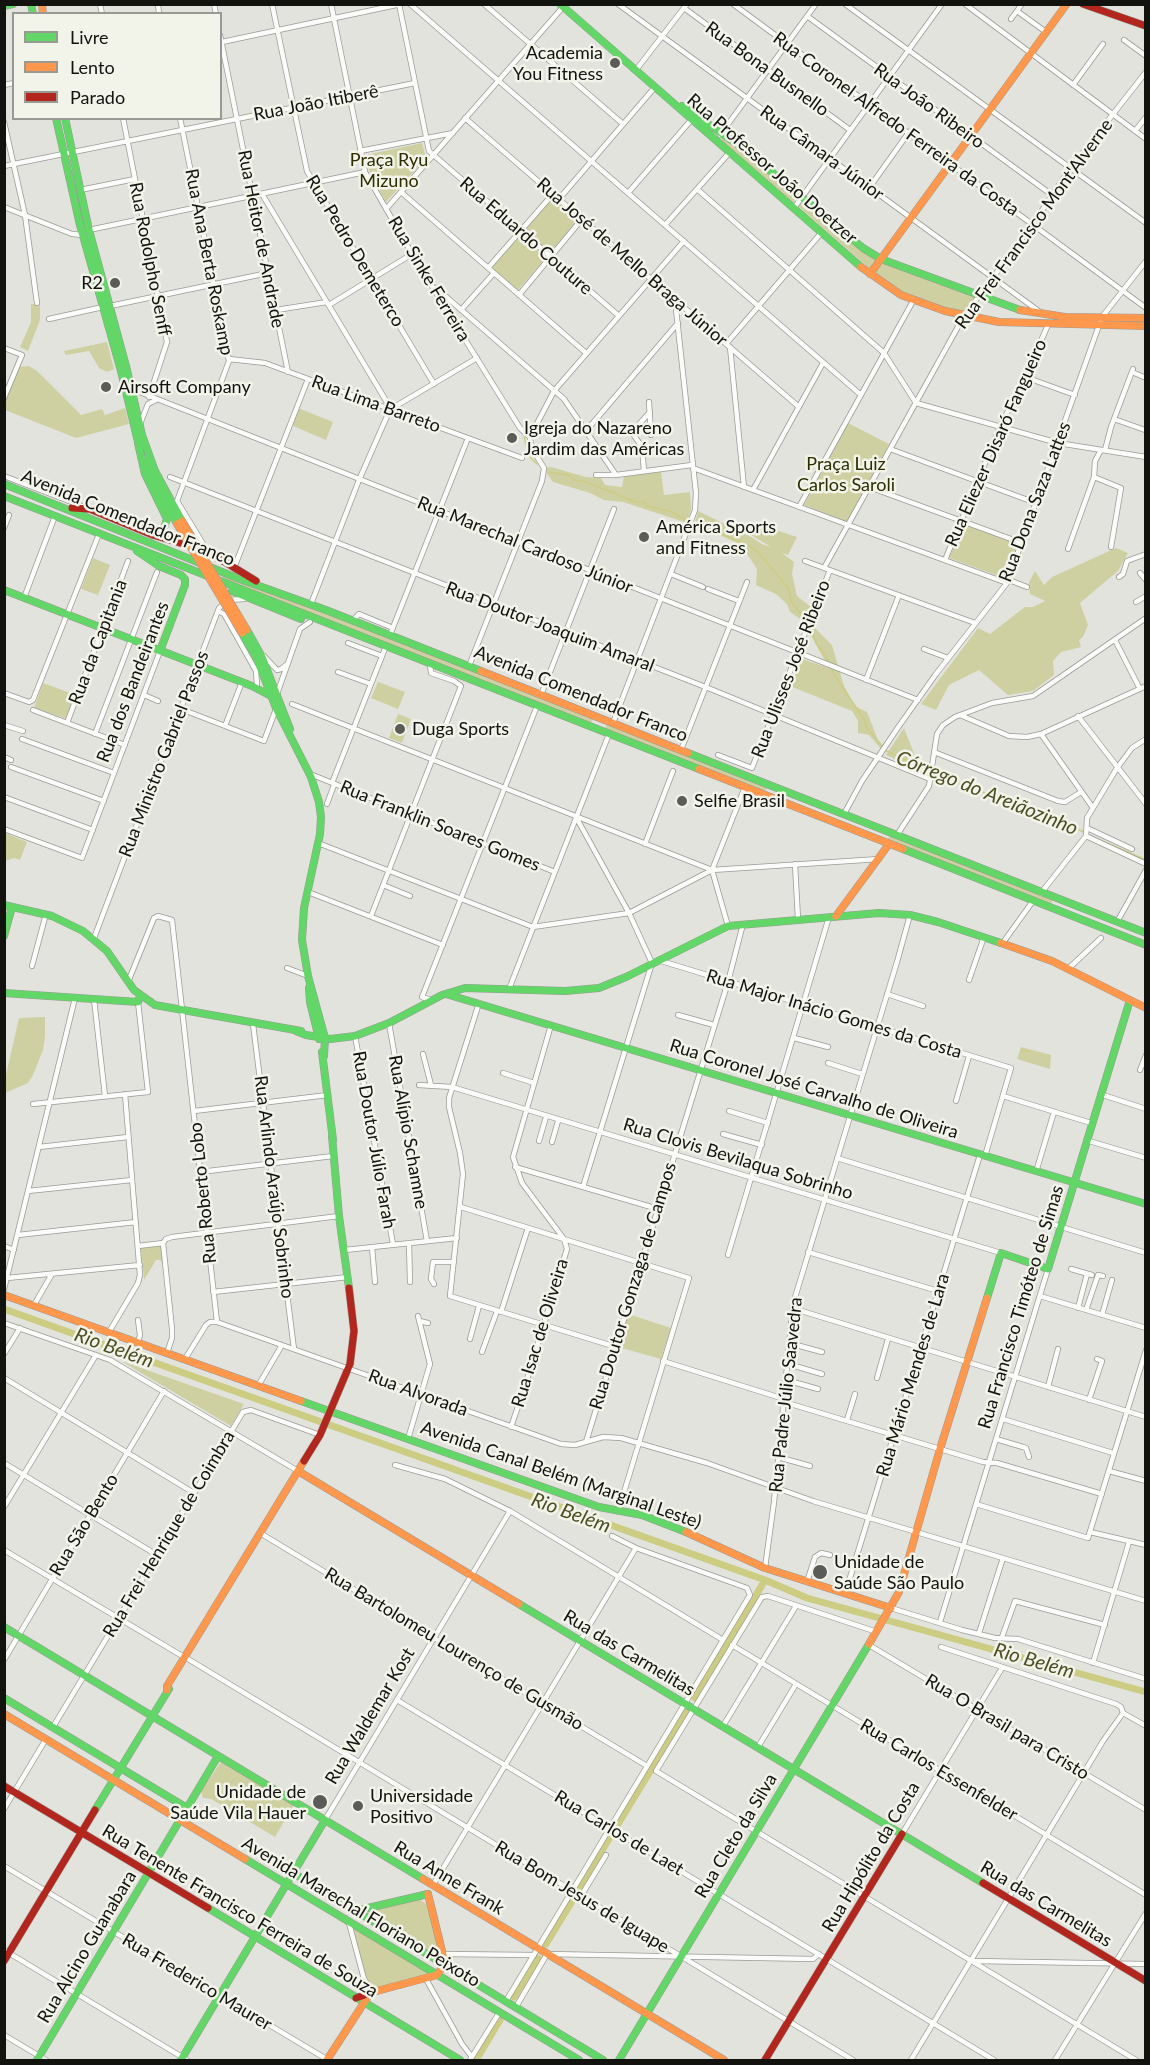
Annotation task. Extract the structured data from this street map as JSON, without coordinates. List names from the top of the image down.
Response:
{
  "streets": {
    "main road": [
      "Rua Professor João Doetzer",
      "Avenida Comendador Franco",
      "Rua dos Bandeirantes",
      "Rua Coronel José Carvalho de Oliveira",
      "Rua Clovis Bevilaqua Sobrinho",
      "Rua Francisco Timóteo de Simas",
      "Avenida Canal Belém (Marginal Leste)",
      "Rua das Carmelitas",
      "Rua Waldemar Kost",
      "Rua Cleto da Silva",
      "Rua Hipólito da Costa",
      "Rua Anne Frank",
      "Rua Tenente Francisco Ferreira de Souza",
      "Avenida Marechal Floriano Peixoto",
      "Rua Alcino Guanabara"
    ],
    "street": [
      "Rua Bona Busnello",
      "Rua João Itiberê",
      "Rua João Ribeiro",
      "Rua Coronel Alfredo Ferreira da Costa",
      "Rua Câmara Júnior",
      "Rua Frei Francisco Mont'Alverne",
      "Rua Eduardo Couture",
      "Rua Heitor de Andrade",
      "Rua Pedro Demeterco",
      "Rua Rodolpho Senff",
      "Rua Ana Berta Roskamp",
      "Rua José de Mello Braga Júnior",
      "Rua Sinke Ferreira",
      "Rua Lima Barreto",
      "Rua Eliezer Disaró Fangueiro",
      "Rua Dona Saza Lattes",
      "Rua Marechal Cardoso Júnior",
      "Rua Doutor Joaquim Amaral",
      "Rua da Capitania",
      "Rua Ulisses José Ribeiro",
      "Rua Ministro Gabriel Passos",
      "Rua Franklin Soares Gomes",
      "Rua Major Inácio Gomes da Costa",
      "Rua Alípio Schamne",
      "Rua Doutor Júlio Farah",
      "Rua Arlindo Araújo Sobrinho",
      "Rua Roberto Lobo",
      "Rua Doutor Gonzaga de Campos",
      "Rua Isac de Oliveira",
      "Rua Mário Mendes de Lara",
      "Rua Alvorada",
      "Rua Padre Júlio Saavedra",
      "Rua São Bento",
      "Rua Frei Henrique de Coimbra",
      "Rua Bartolomeu Lourenço de Gusmão",
      "Rua O Brasil para Cristo",
      "Rua Carlos Essenfelder",
      "Rua Carlos de Laet",
      "Rua Bom Jesus de Iguape",
      "Rua Frederico Maurer"
    ]
  },
  "crossings": [
    ["Rua João Itiberê", "Rua Heitor de Andrade"],
    ["Rua João Itiberê", "Rua Pedro Demeterco"],
    ["Rua João Itiberê", "Rua Rodolpho Senff"],
    ["Rua João Itiberê", "Rua Ana Berta Roskamp"],
    ["Rua João Itiberê", "Rua Sinke Ferreira"],
    ["Rua João Ribeiro", "Rua Frei Francisco Mont'Alverne"],
    ["Rua Coronel Alfredo Ferreira da Costa", "Rua Frei Francisco Mont'Alverne"],
    ["Rua Câmara Júnior", "Rua Professor João Doetzer"],
    ["Rua Câmara Júnior", "Rua Frei Francisco Mont'Alverne"],
    ["Rua Professor João Doetzer", "Rua Frei Francisco Mont'Alverne"],
    ["Rua Professor João Doetzer", "Rua Eliezer Disaró Fangueiro"],
    ["Rua Professor João Doetzer", "Rua Dona Saza Lattes"],
    ["Rua Heitor de Andrade", "Rua Lima Barreto"],
    ["Rua Rodolpho Senff", "Rua Marechal Cardoso Júnior"],
    ["Rua Ana Berta Roskamp", "Rua Lima Barreto"],
    ["Rua Ana Berta Roskamp", "Rua Marechal Cardoso Júnior"],
    ["Rua Ana Berta Roskamp", "Rua Doutor Joaquim Amaral"],
    ["Rua Sinke Ferreira", "Rua Marechal Cardoso Júnior"],
    ["Rua Dona Saza Lattes", "Avenida Comendador Franco"],
    ["Rua Dona Saza Lattes", "Rua Marechal Cardoso Júnior"],
    ["Rua Dona Saza Lattes", "Rua Doutor Joaquim Amaral"],
    ["Avenida Comendador Franco", "Rua dos Bandeirantes"],
    ["Rua Marechal Cardoso Júnior", "Rua Ulisses José Ribeiro"],
    ["Rua Doutor Joaquim Amaral", "Rua Ulisses José Ribeiro"],
    ["Rua Major Inácio Gomes da Costa", "Rua Doutor Gonzaga de Campos"],
    ["Rua Major Inácio Gomes da Costa", "Rua Mário Mendes de Lara"],
    ["Rua Major Inácio Gomes da Costa", "Rua Padre Júlio Saavedra"],
    ["Rua Coronel José Carvalho de Oliveira", "Rua Doutor Gonzaga de Campos"],
    ["Rua Coronel José Carvalho de Oliveira", "Rua Francisco Timóteo de Simas"],
    ["Rua Coronel José Carvalho de Oliveira", "Rua Mário Mendes de Lara"],
    ["Rua Coronel José Carvalho de Oliveira", "Rua Padre Júlio Saavedra"],
    ["Rua Clovis Bevilaqua Sobrinho", "Rua Doutor Gonzaga de Campos"],
    ["Rua Clovis Bevilaqua Sobrinho", "Rua Francisco Timóteo de Simas"],
    ["Rua Clovis Bevilaqua Sobrinho", "Rua Mário Mendes de Lara"],
    ["Rua Clovis Bevilaqua Sobrinho", "Rua Padre Júlio Saavedra"],
    ["Rua Clovis Bevilaqua Sobrinho", "Rua Cleto da Silva"],
    ["Rua Arlindo Araújo Sobrinho", "Rua Alvorada"],
    ["Rua Roberto Lobo", "Rua Alvorada"],
    ["Rua Doutor Gonzaga de Campos", "Rua Alvorada"],
    ["Rua Francisco Timóteo de Simas", "Avenida Canal Belém (Marginal Leste)"],
    ["Rua Isac de Oliveira", "Rua Alvorada"],
    ["Rua Mário Mendes de Lara", "Avenida Canal Belém (Marginal Leste)"],
    ["Rua Padre Júlio Saavedra", "Avenida Canal Belém (Marginal Leste)"],
    ["Avenida Canal Belém (Marginal Leste)", "Rua Cleto da Silva"],
    ["Rua São Bento", "Rua das Carmelitas"],
    ["Rua São Bento", "Rua Anne Frank"],
    ["Rua São Bento", "Rua Bom Jesus de Iguape"],
    ["Rua Frei Henrique de Coimbra", "Rua das Carmelitas"],
    ["Rua Frei Henrique de Coimbra", "Rua Anne Frank"],
    ["Rua Frei Henrique de Coimbra", "Rua Bom Jesus de Iguape"],
    ["Rua Bartolomeu Lourenço de Gusmão", "Rua Waldemar Kost"],
    ["Rua das Carmelitas", "Rua Waldemar Kost"],
    ["Rua das Carmelitas", "Rua Cleto da Silva"],
    ["Rua das Carmelitas", "Rua Hipólito da Costa"],
    ["Rua Waldemar Kost", "Rua Carlos de Laet"],
    ["Rua Waldemar Kost", "Rua Anne Frank"],
    ["Rua Waldemar Kost", "Rua Bom Jesus de Iguape"],
    ["Rua Waldemar Kost", "Rua Tenente Francisco Ferreira de Souza"],
    ["Rua Waldemar Kost", "Avenida Marechal Floriano Peixoto"],
    ["Rua Waldemar Kost", "Rua Frederico Maurer"],
    ["Rua O Brasil para Cristo", "Rua Cleto da Silva"],
    ["Rua O Brasil para Cristo", "Rua Hipólito da Costa"],
    ["Rua Carlos Essenfelder", "Rua Cleto da Silva"],
    ["Rua Carlos Essenfelder", "Rua Hipólito da Costa"],
    ["Rua Carlos de Laet", "Rua Cleto da Silva"],
    ["Rua Carlos de Laet", "Rua Hipólito da Costa"],
    ["Rua Cleto da Silva", "Rua Anne Frank"],
    ["Rua Cleto da Silva", "Rua Bom Jesus de Iguape"],
    ["Rua Hipólito da Costa", "Rua Bom Jesus de Iguape"],
    ["Rua Anne Frank", "Rua Alcino Guanabara"],
    ["Rua Tenente Francisco Ferreira de Souza", "Rua Alcino Guanabara"],
    ["Avenida Marechal Floriano Peixoto", "Rua Alcino Guanabara"],
    ["Rua Alcino Guanabara", "Rua Frederico Maurer"]
  ],
  "water": ["Córrego do Areiãozinho", "Rio Belém"],
  "parks": ["Praça Ryu Mizuno", "Praça Luiz Carlos Saroli"],
  "places": [
    "Academia You Fitness",
    "R2",
    "Airsoft Company",
    "Igreja do Nazareno Jardim das Américas",
    "América Sports and Fitness",
    "Duga Sports",
    "Selfie Brasil",
    "Unidade de Saúde São Paulo",
    "Unidade de Saúde Vila Hauer",
    "Universidade Positivo"
  ],
  "legend": ["Livre", "Lento", "Parado"]
}
